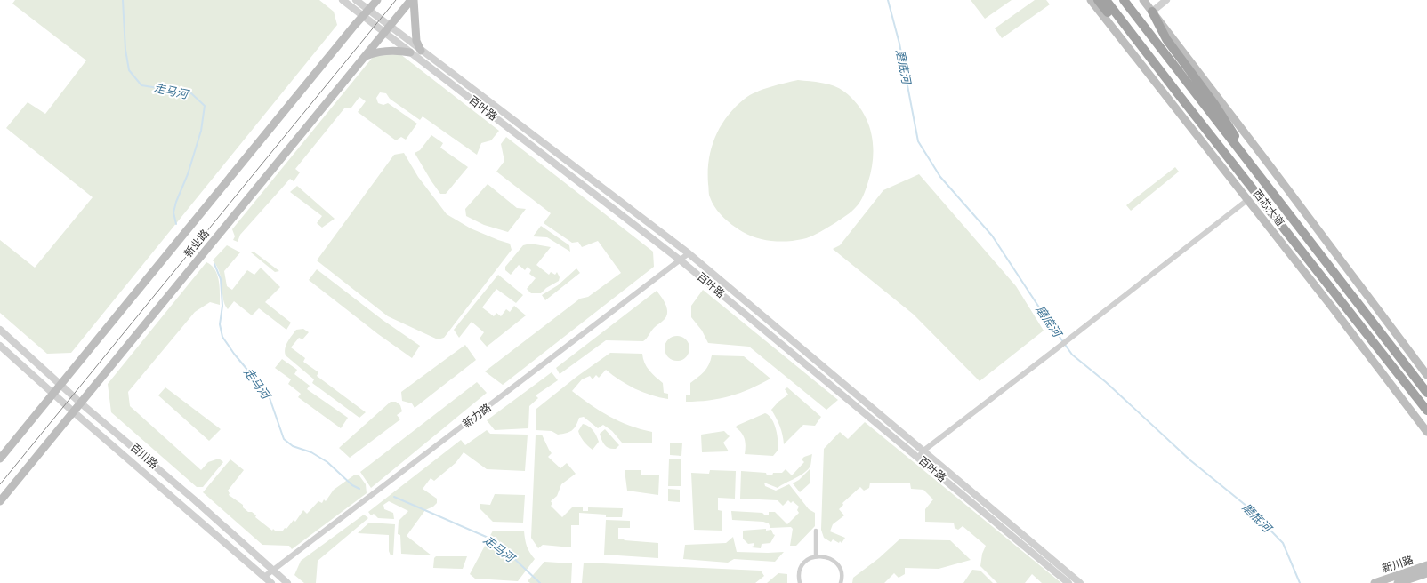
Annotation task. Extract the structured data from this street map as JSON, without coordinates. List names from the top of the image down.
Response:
{
  "streets": {
    "highway": ["西芯大道"],
    "main road": ["新业路", "新川路"],
    "street": ["百叶路", "新力路", "百川路"]
  },
  "crossings": [
    ["百叶路", "新业路"],
    ["百叶路", "新力路"],
    ["新业路", "百川路"],
    ["新力路", "百川路"]
  ],
  "water": ["磨底河", "走马河"]
}
